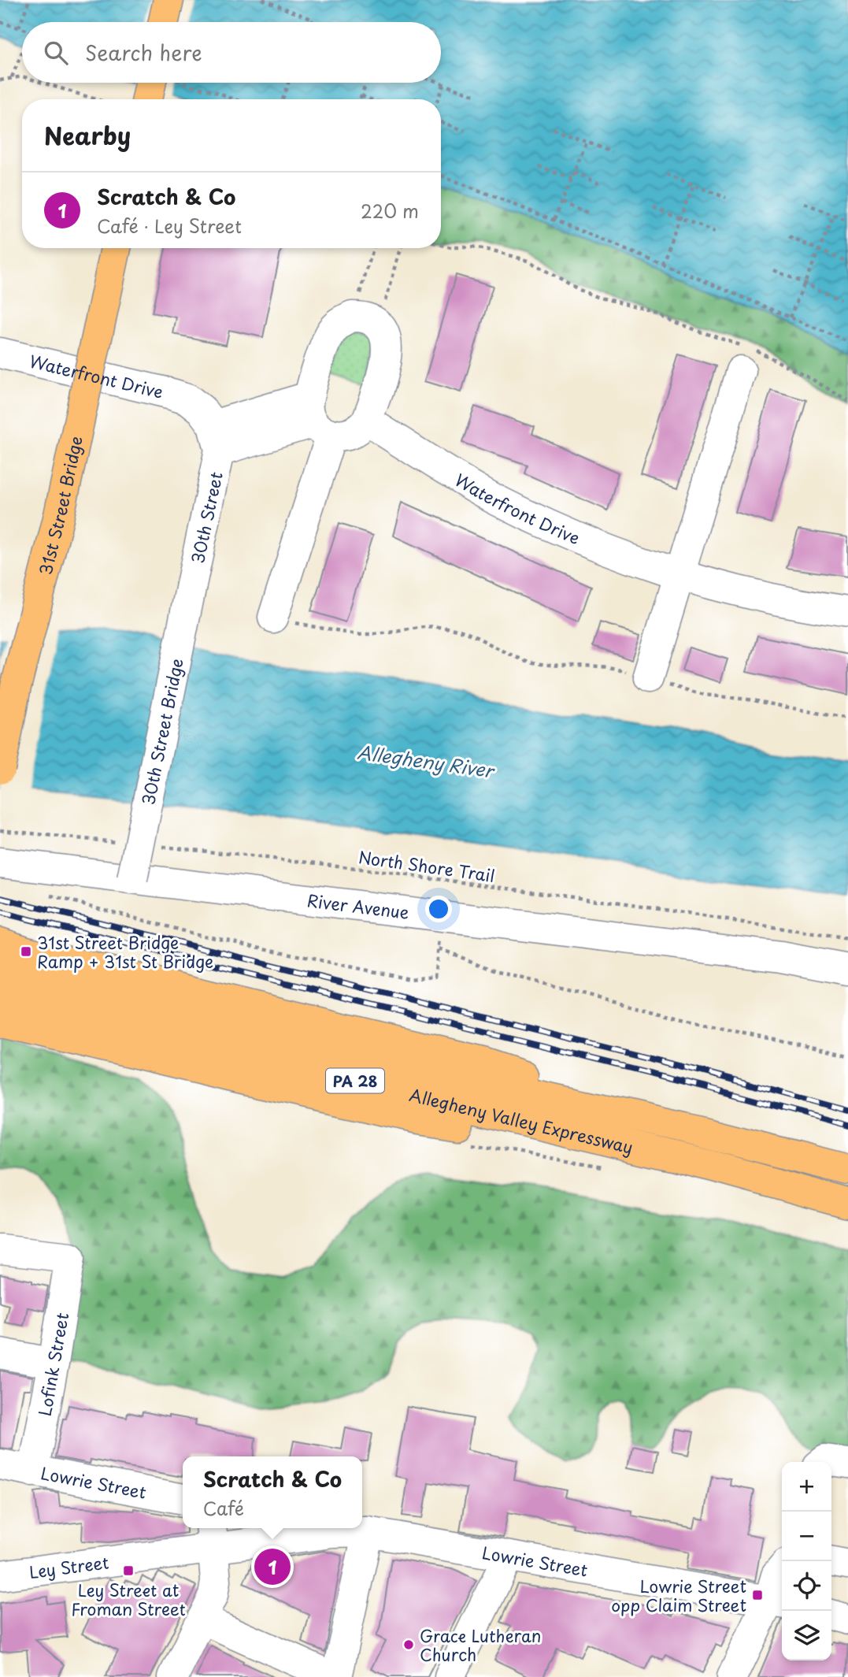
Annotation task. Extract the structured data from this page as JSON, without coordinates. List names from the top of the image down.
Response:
{
  "streets": {
    "main road": ["31st Street Bridge", "PA 28", "Allegheny Valley Expressway"],
    "street": [
      "Waterfront Drive",
      "30th Street",
      "30th Street Bridge",
      "River Avenue",
      "Lofink Street",
      "Lowrie Street",
      "Ley Street"
    ],
    "path": ["North Shore Trail"]
  },
  "crossings": [
    ["Waterfront Drive", "30th Street"],
    ["30th Street", "30th Street Bridge"],
    ["30th Street Bridge", "River Avenue"],
    ["Lofink Street", "Lowrie Street"],
    ["Lowrie Street", "Ley Street"]
  ],
  "water": ["Allegheny River"],
  "places": {
    "transit": ["31st Street Bridge Ramp + 31st St Bridge", "Ley Street at Froman Street", "Lowrie Street opp Claim Street"],
    "other": ["Grace Lutheran Church"]
  },
  "page": {
    "search": "Search here",
    "heading": "Nearby",
    "list": [
      {
        "mark": "1",
        "name": "Scratch & Co",
        "note": "Café · Ley Street",
        "value": "220 m"
      }
    ],
    "popup": ["Scratch & Co", "Café"],
    "map_buttons": ["+", "−"],
    "pins": "1"
  }
}
